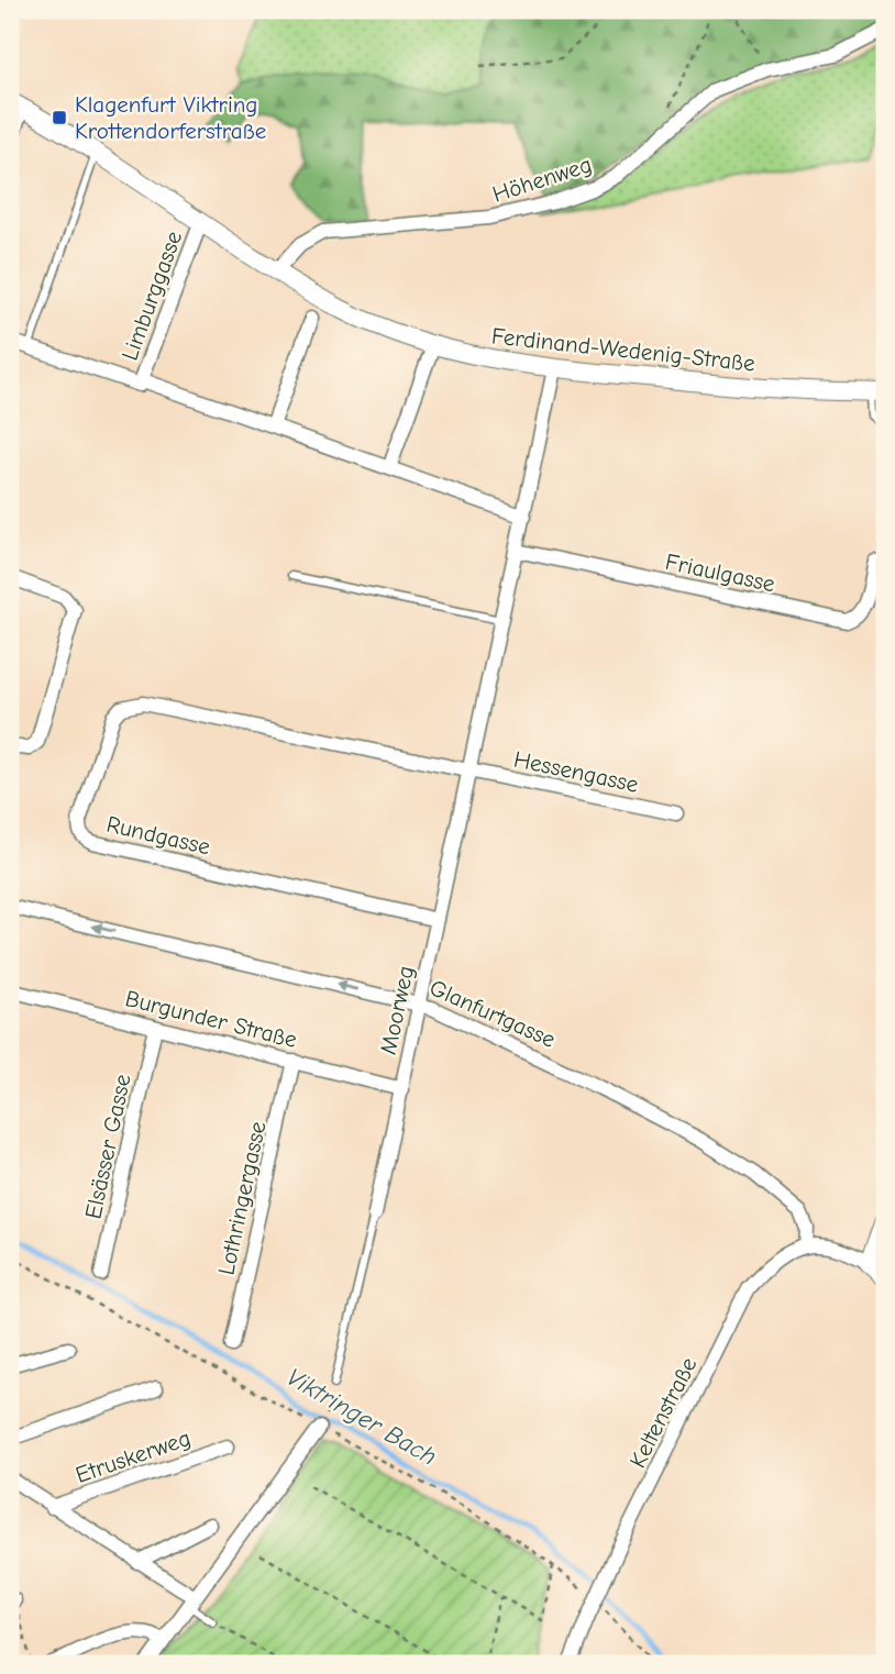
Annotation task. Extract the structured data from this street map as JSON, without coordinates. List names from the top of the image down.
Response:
{
  "streets": {
    "street": [
      "Höhenweg",
      "Limburggasse",
      "Ferdinand-Wedenig-Straße",
      "Friaulgasse",
      "Hessengasse",
      "Rundgasse",
      "Moorweg",
      "Glanfurtgasse",
      "Burgunder Straße",
      "Elsässer Gasse",
      "Lothringergasse",
      "Keltenstraße",
      "Etruskerweg"
    ]
  },
  "crossings": [
    ["Höhenweg", "Ferdinand-Wedenig-Straße"],
    ["Limburggasse", "Ferdinand-Wedenig-Straße"],
    ["Limburggasse", "Moorweg"],
    ["Ferdinand-Wedenig-Straße", "Moorweg"],
    ["Friaulgasse", "Moorweg"],
    ["Hessengasse", "Rundgasse"],
    ["Hessengasse", "Moorweg"],
    ["Rundgasse", "Moorweg"],
    ["Moorweg", "Glanfurtgasse"],
    ["Moorweg", "Burgunder Straße"],
    ["Glanfurtgasse", "Keltenstraße"],
    ["Burgunder Straße", "Elsässer Gasse"],
    ["Burgunder Straße", "Lothringergasse"]
  ],
  "one_way": ["Glanfurtgasse"],
  "water": ["Viktringer Bach"],
  "places": {
    "transit": ["Klagenfurt Viktring Krottendorferstraße"]
  }
}
